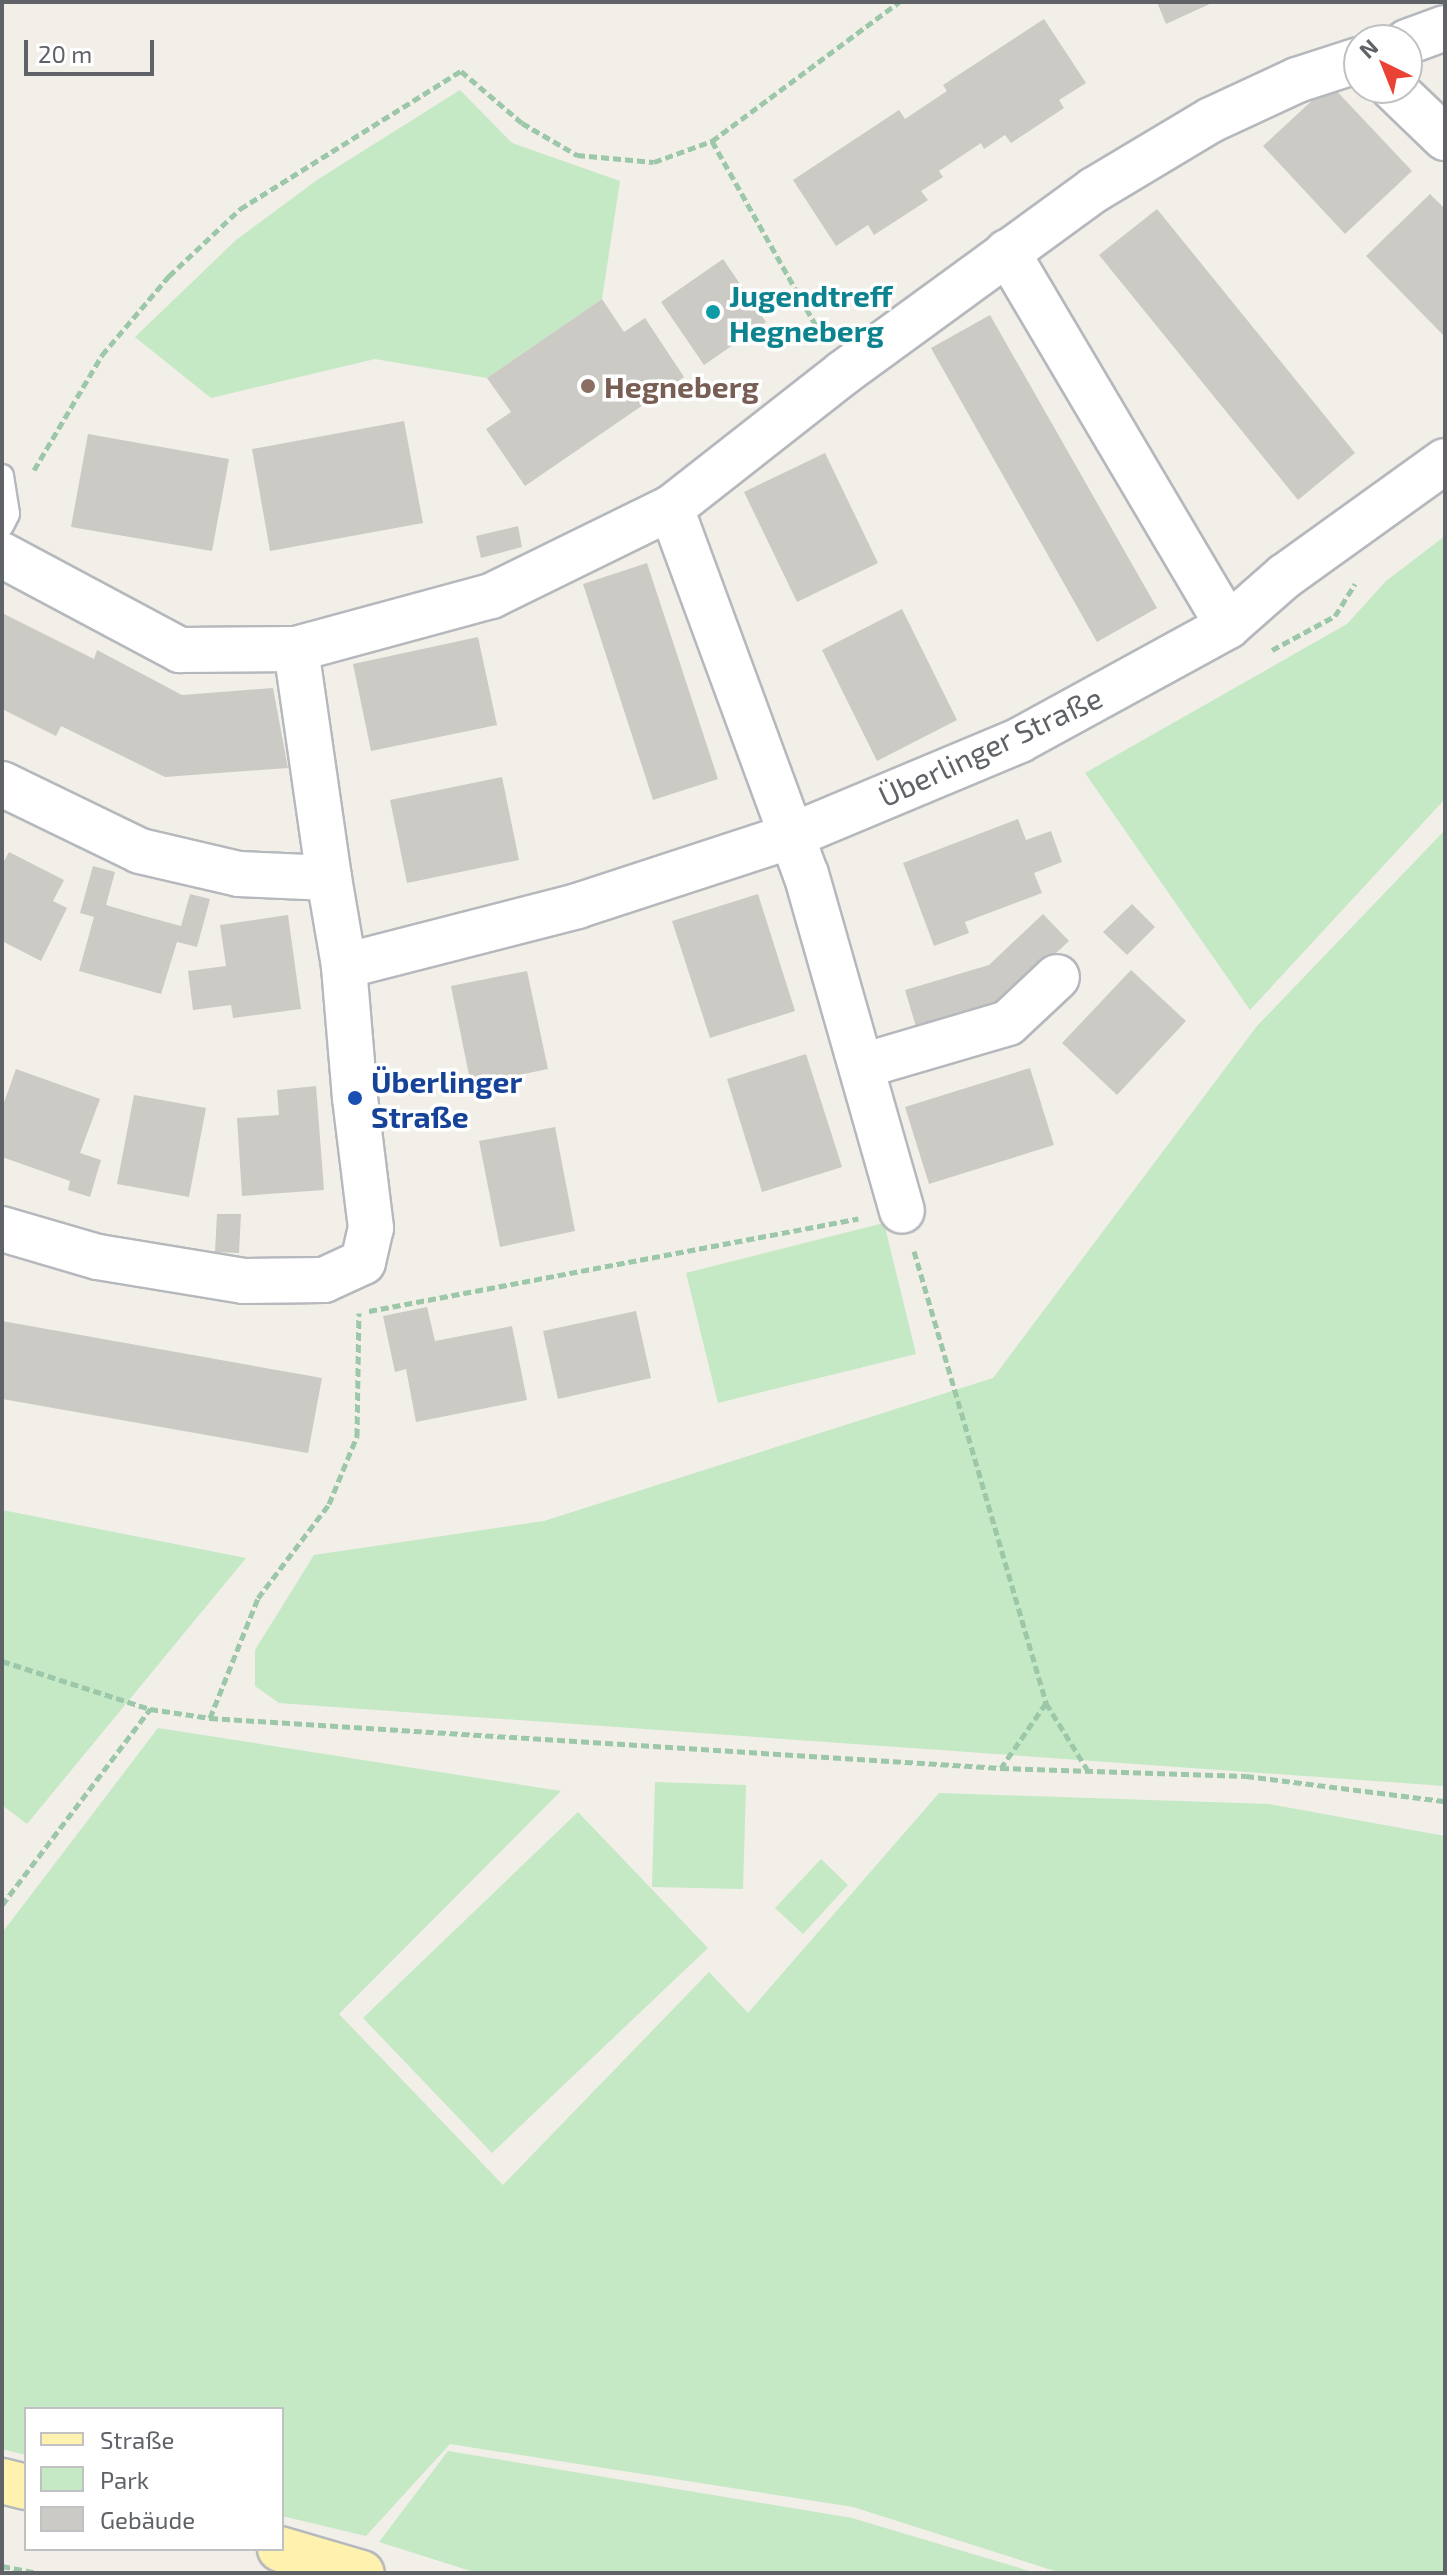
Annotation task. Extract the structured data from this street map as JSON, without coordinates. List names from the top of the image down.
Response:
{
  "streets": {
    "street": ["Überlinger Straße"]
  },
  "places": ["Jugendtreff Hegneberg", "Hegneberg", "Überlinger Straße"],
  "legend": ["Straße", "Park", "Gebäude"],
  "scale_bar": "20 m",
  "north": "top left"
}
